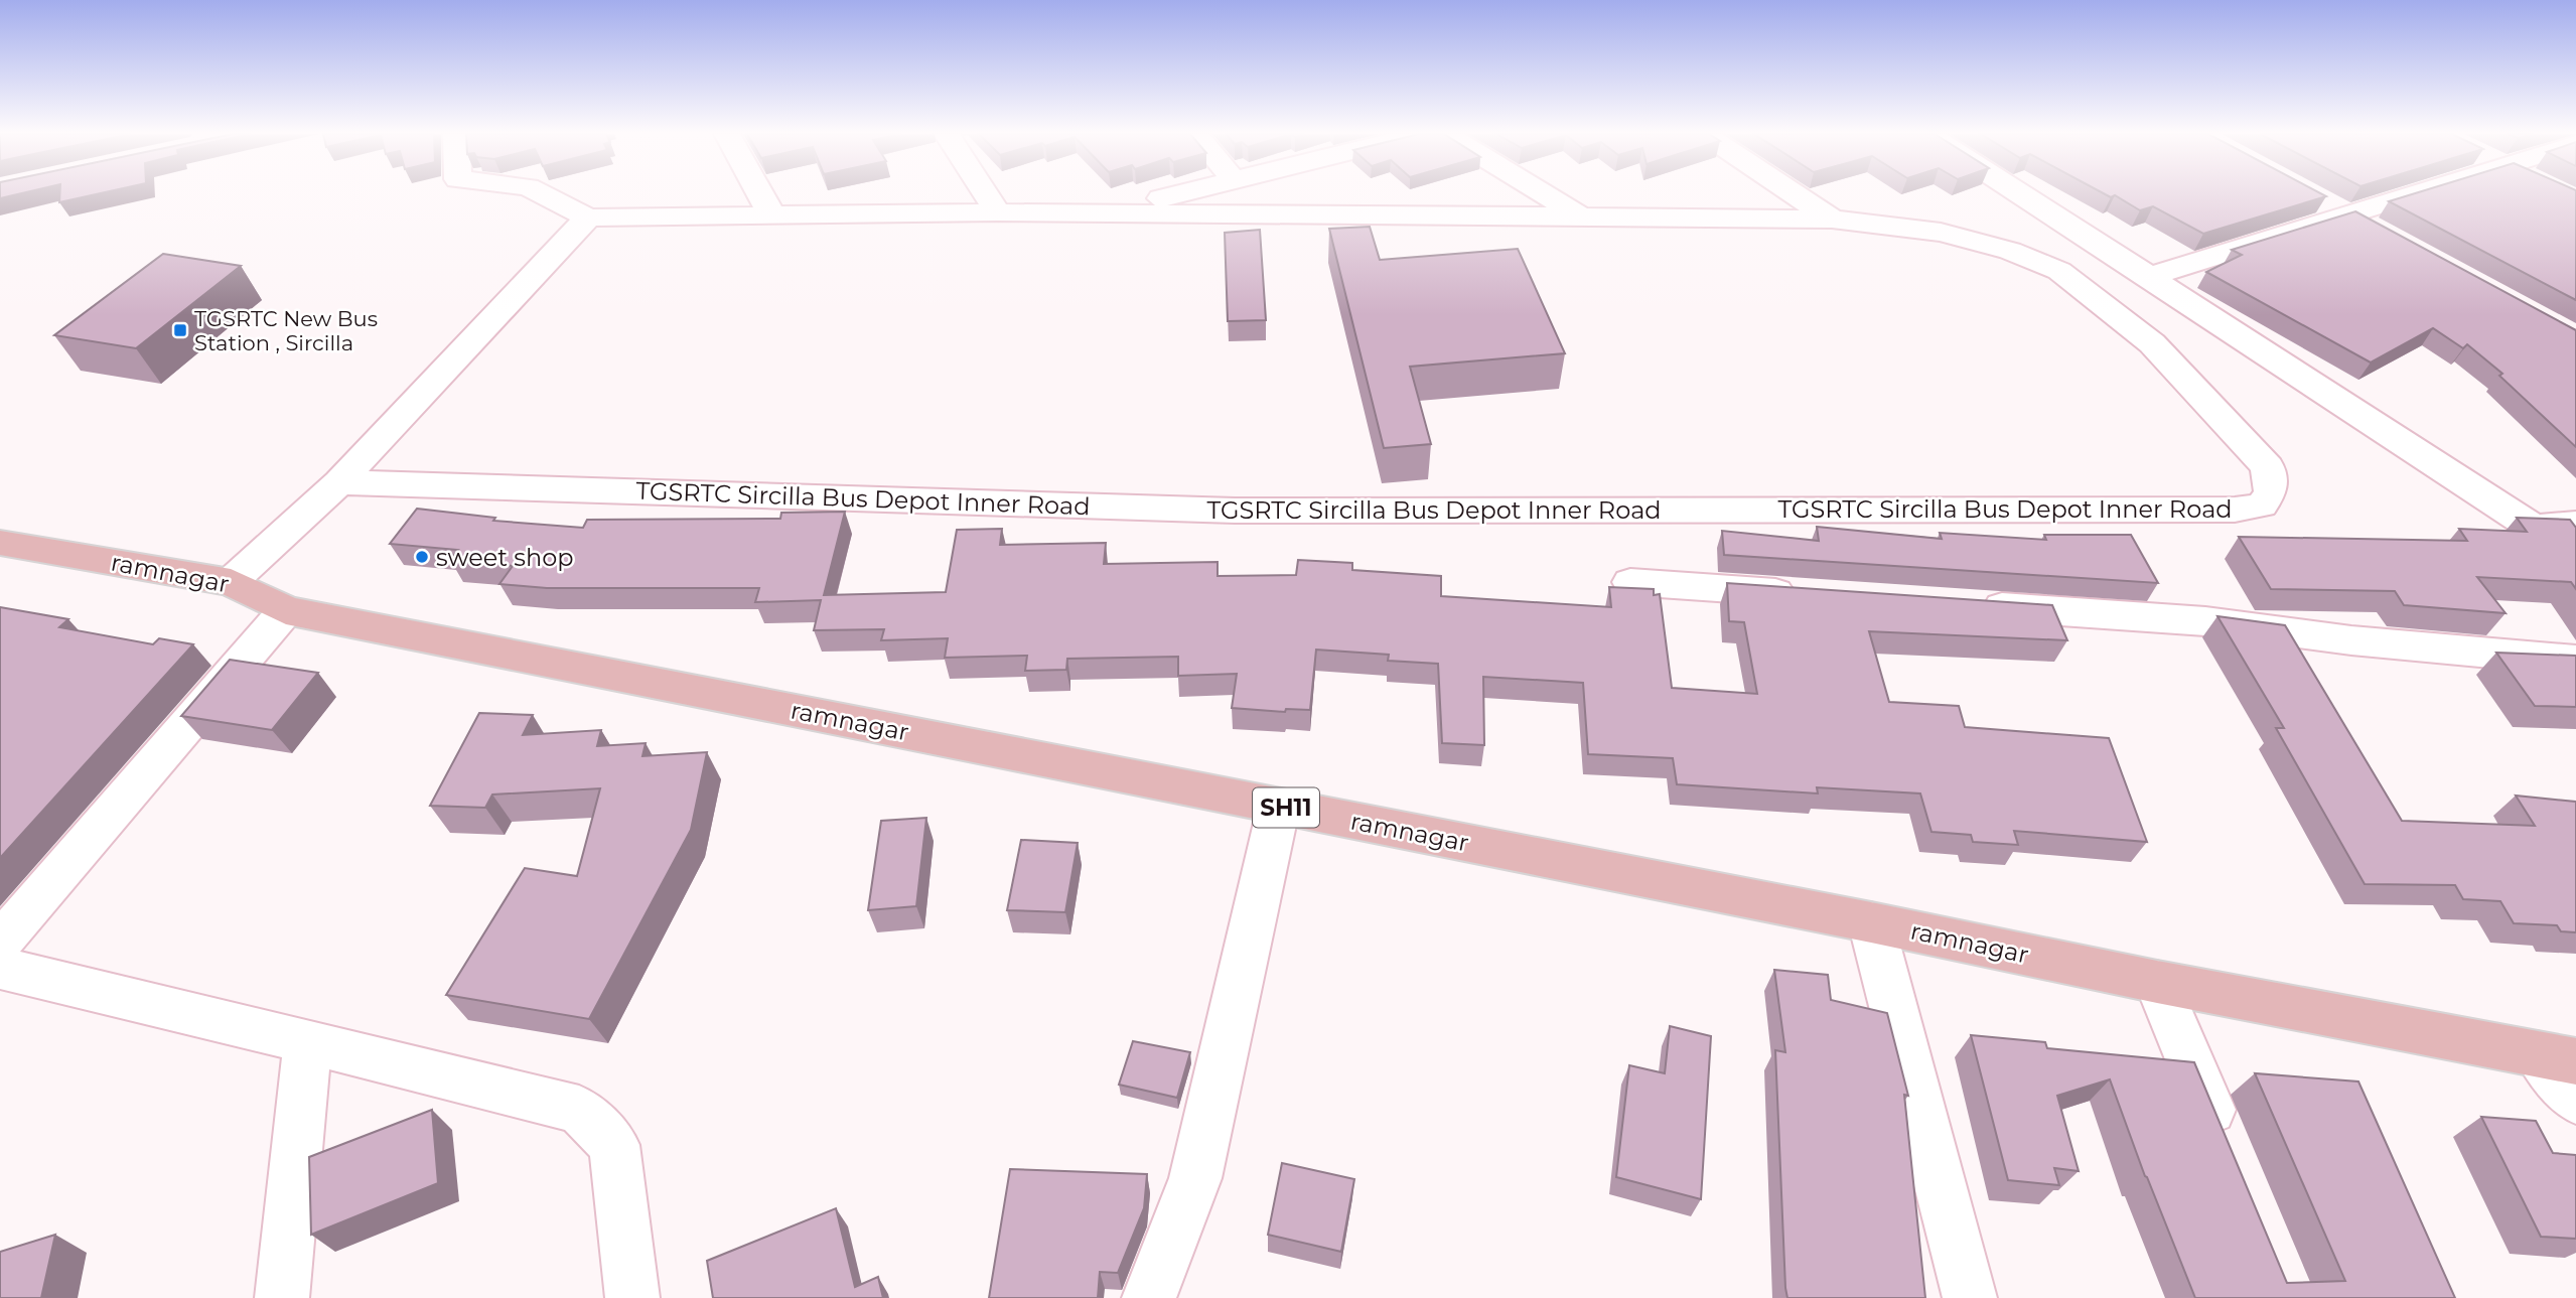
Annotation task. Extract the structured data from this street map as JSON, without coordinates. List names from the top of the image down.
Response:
{
  "streets": {
    "main road": ["ramnagar", "SH11"],
    "street": ["TGSRTC Sircilla Bus Depot Inner Road"]
  },
  "places": {
    "transit": ["TGSRTC New Bus Station , Sircilla"],
    "other": ["sweet shop"]
  }
}
